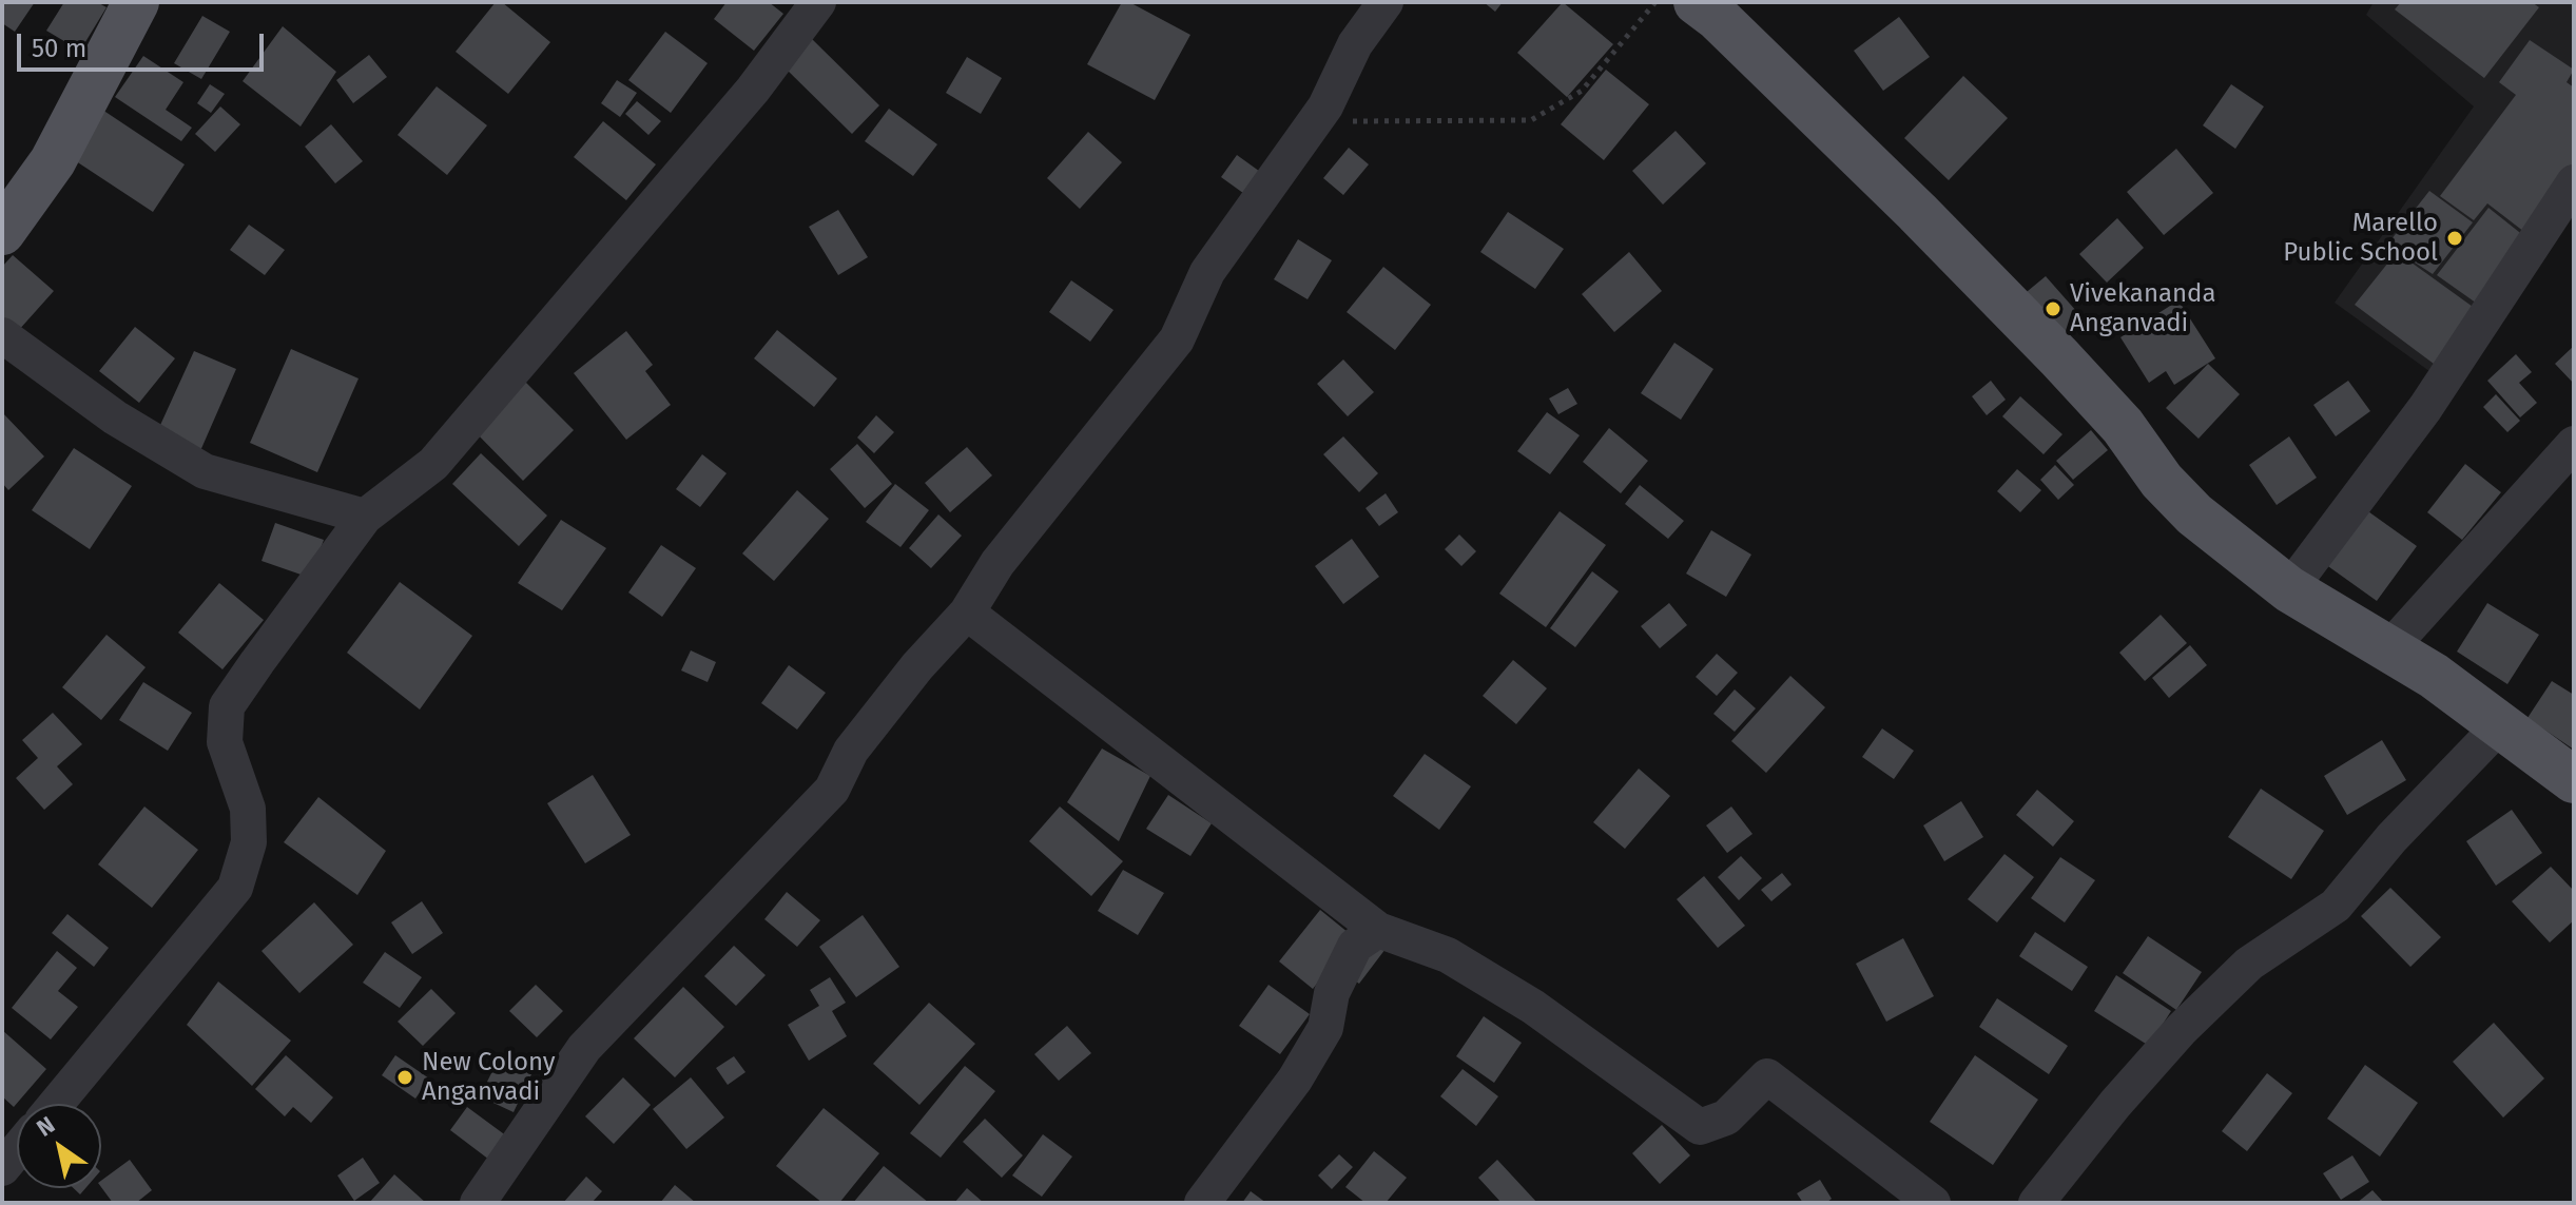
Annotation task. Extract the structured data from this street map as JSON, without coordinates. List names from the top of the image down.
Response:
{
  "places": ["Marello Public School", "Vivekananda Anganvadi", "New Colony Anganvadi"],
  "scale_bar": "50 m",
  "north": "top left"
}
